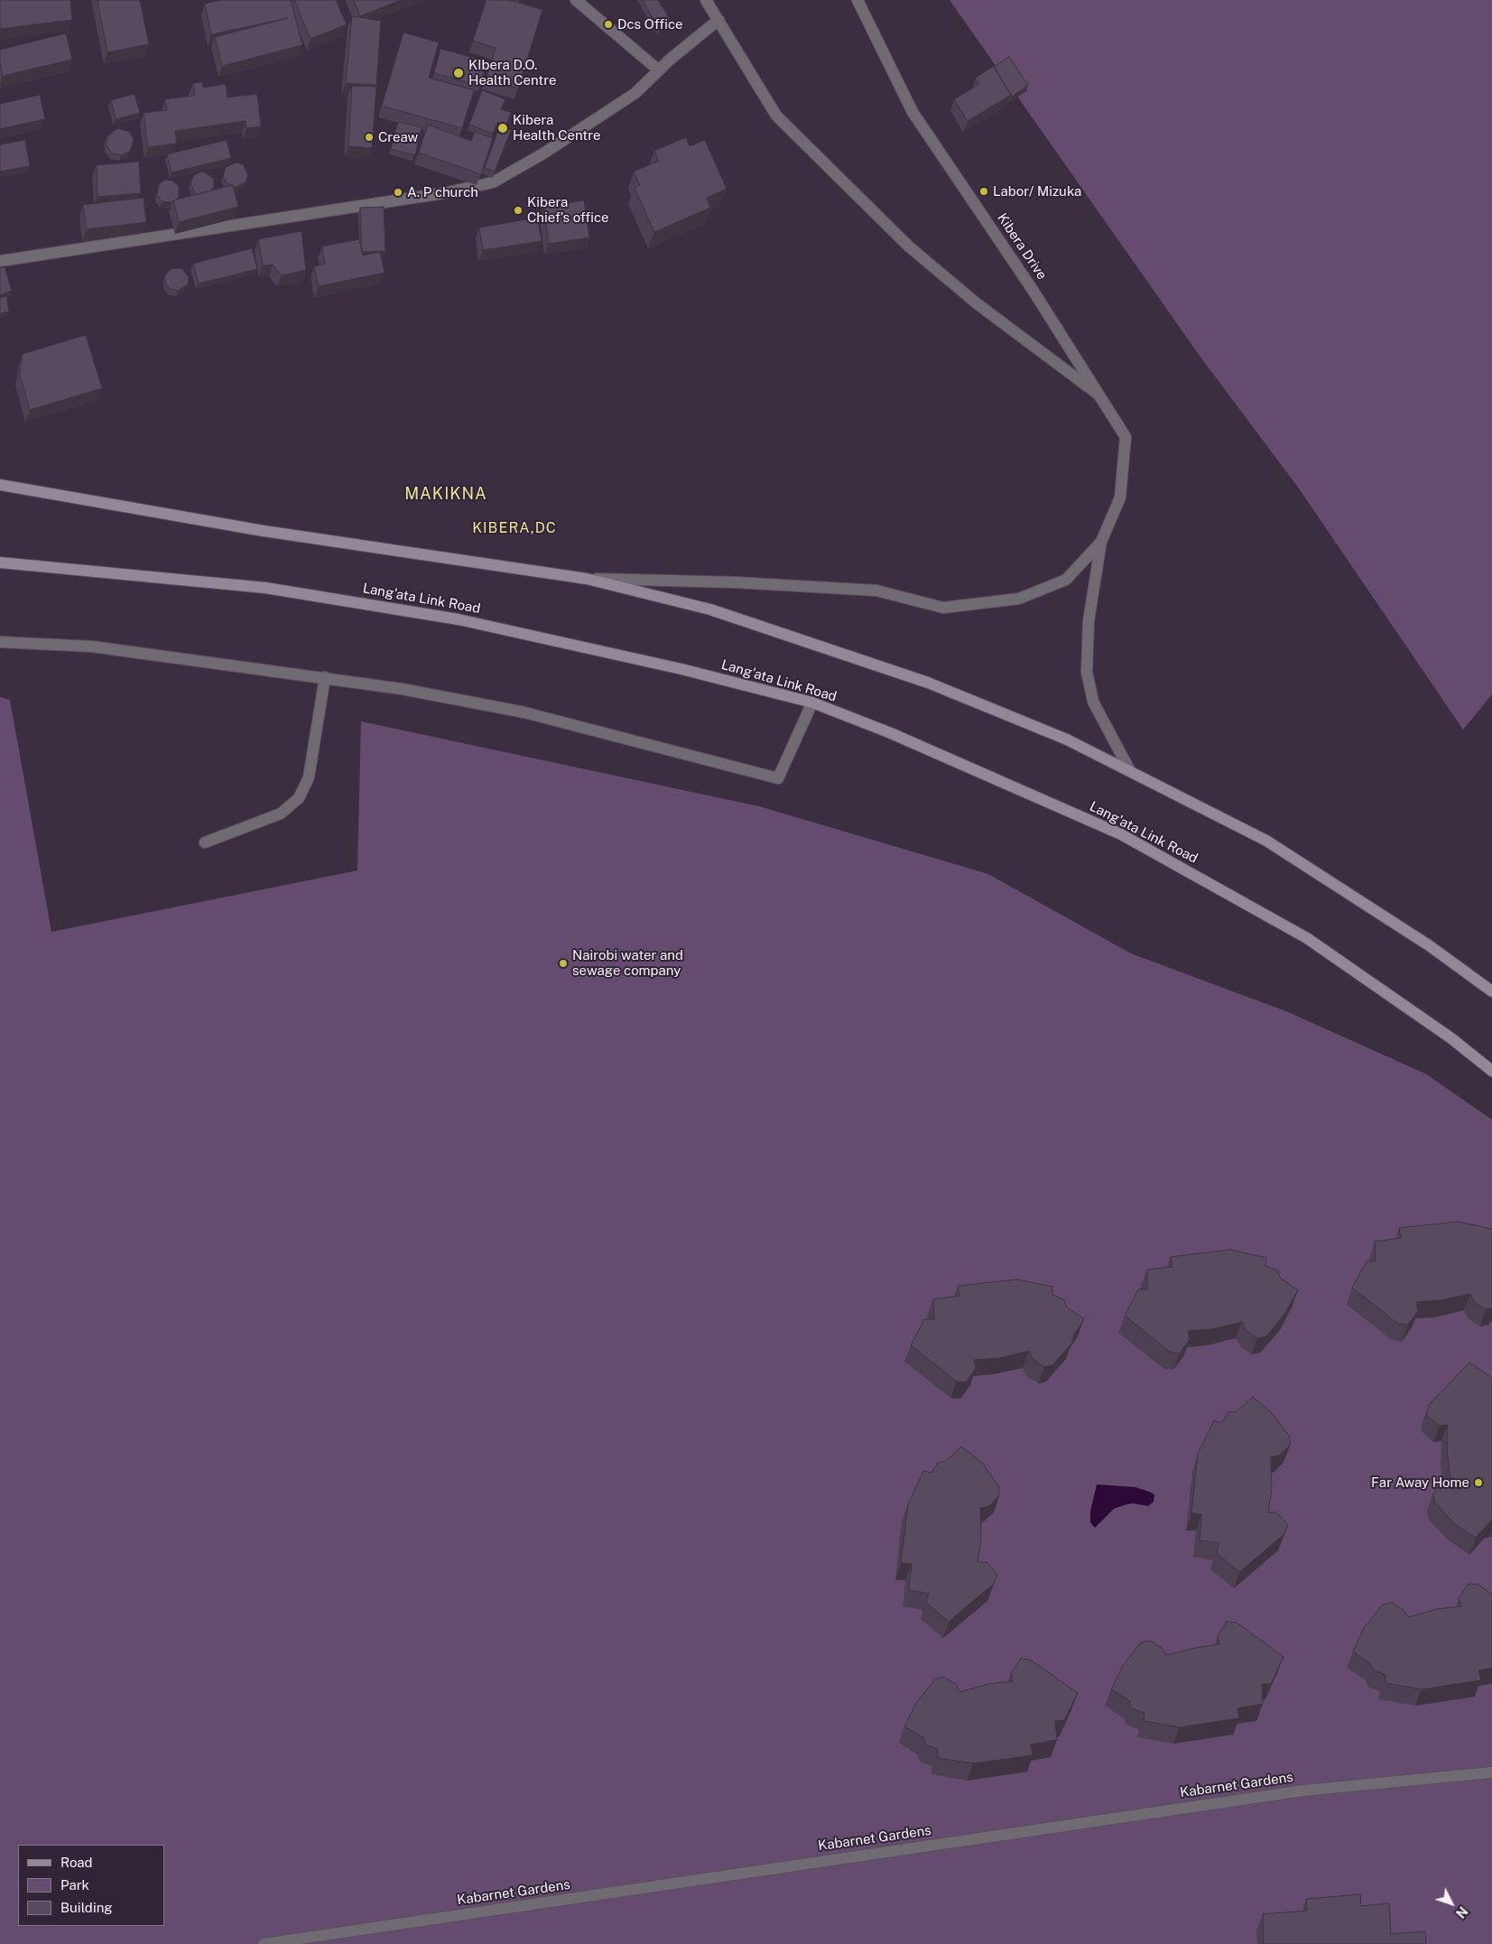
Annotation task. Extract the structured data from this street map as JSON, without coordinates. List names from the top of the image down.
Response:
{
  "streets": {
    "main road": ["Lang'ata Link Road"],
    "street": ["Kibera Drive", "Kabarnet Gardens"]
  },
  "districts": ["MAKIKNA", "KIBERA,DC"],
  "places": [
    "Dcs Office",
    "KIbera D.O. Health Centre",
    "Kibera Health Centre",
    "Creaw",
    "Labor/ Mizuka",
    "A. P church",
    "Kibera Chief's office",
    "Nairobi water and sewage company",
    "Far Away Home"
  ],
  "legend": ["Road", "Park", "Building"],
  "north": "bottom right"
}
